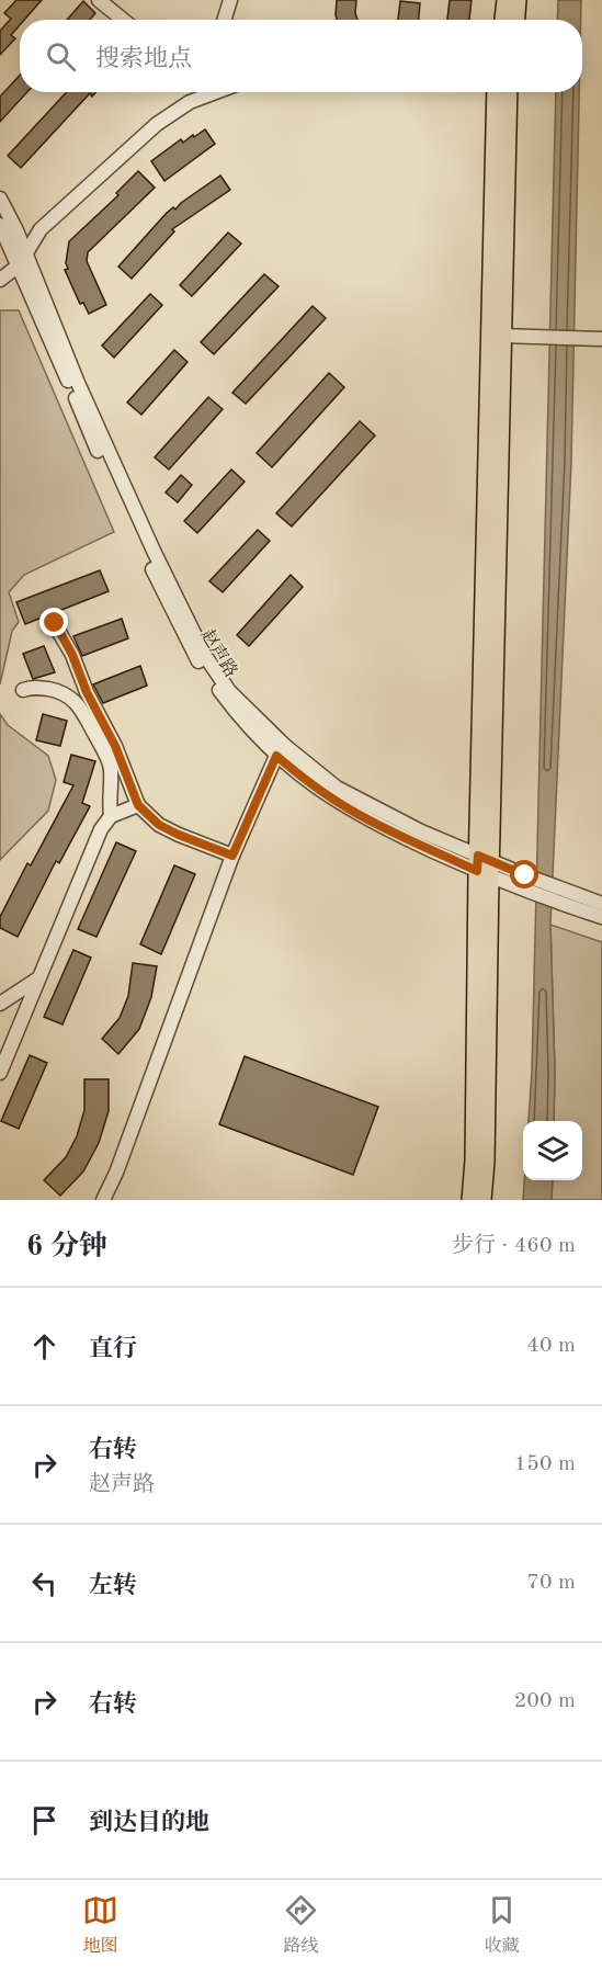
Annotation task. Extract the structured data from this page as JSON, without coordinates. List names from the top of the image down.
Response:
{
  "streets": {
    "street": ["赵声路"]
  },
  "page": {
    "search": "搜索地点",
    "heading": ["6 分钟", "步行 · 460 m"],
    "list": [
      ["直行", "40 m"],
      ["右转", "赵声路", "150 m"],
      ["左转", "70 m"],
      ["右转", "200 m"],
      "到达目的地"
    ],
    "nav": ["地图", "路线", "收藏"]
  }
}
